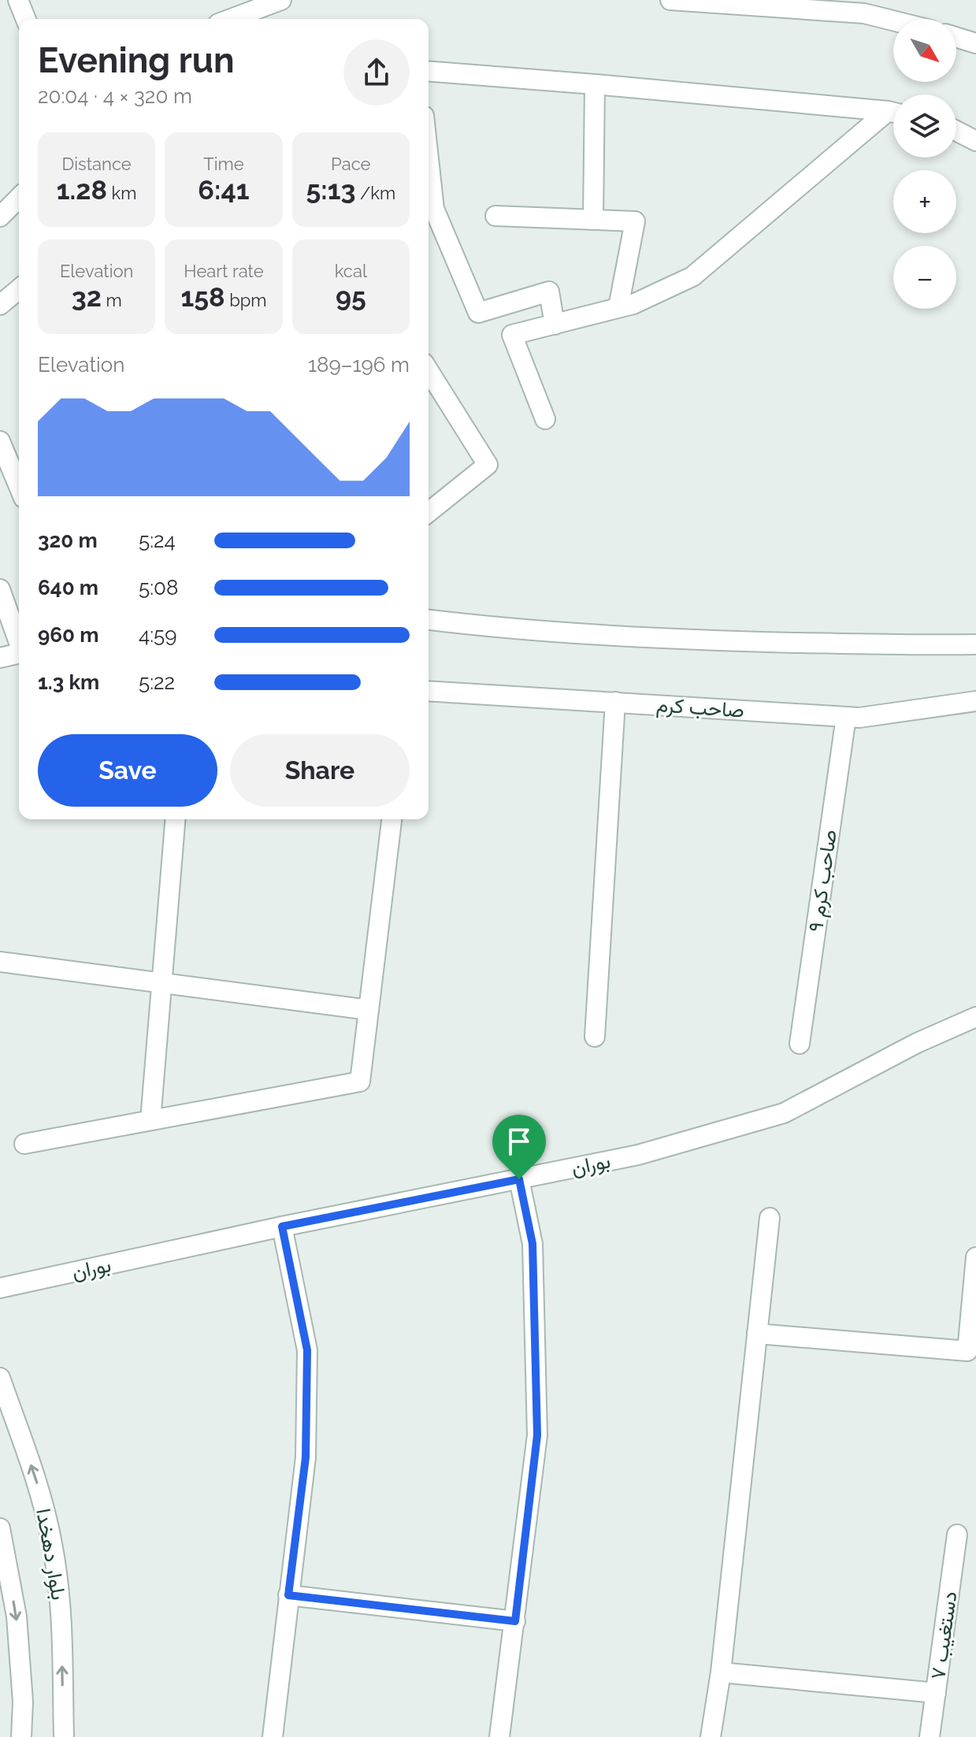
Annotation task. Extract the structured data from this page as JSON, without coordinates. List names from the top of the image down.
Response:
{
  "streets": {
    "street": [
      "صاحب کرم",
      "صاحب کرم ۹",
      "بوران",
      "بلوار دهخدا",
      "دستغیب ۷"
    ]
  },
  "crossings": [
    ["صاحب کرم", "صاحب کرم ۹"]
  ],
  "north": "bottom right",
  "page": {
    "map_buttons": ["+", "−"],
    "heading": ["Evening run", "20:04 · 4 × 320 m"],
    "stats": [
      ["Distance", "1.28 km"],
      ["Time", "6:41"],
      ["Pace", "5:13 /km"],
      ["Elevation", "32 m"],
      ["Heart rate", "158 bpm"],
      ["kcal", "95"]
    ],
    "chart": ["Elevation", "189–196 m"],
    "list": [
      {
        "name": "320 m",
        "note": "5:24"
      },
      {
        "name": "640 m",
        "note": "5:08"
      },
      {
        "name": "960 m",
        "note": "4:59"
      },
      {
        "name": "1.3 km",
        "note": "5:22"
      }
    ],
    "buttons": ["Save", "Share"]
  }
}
